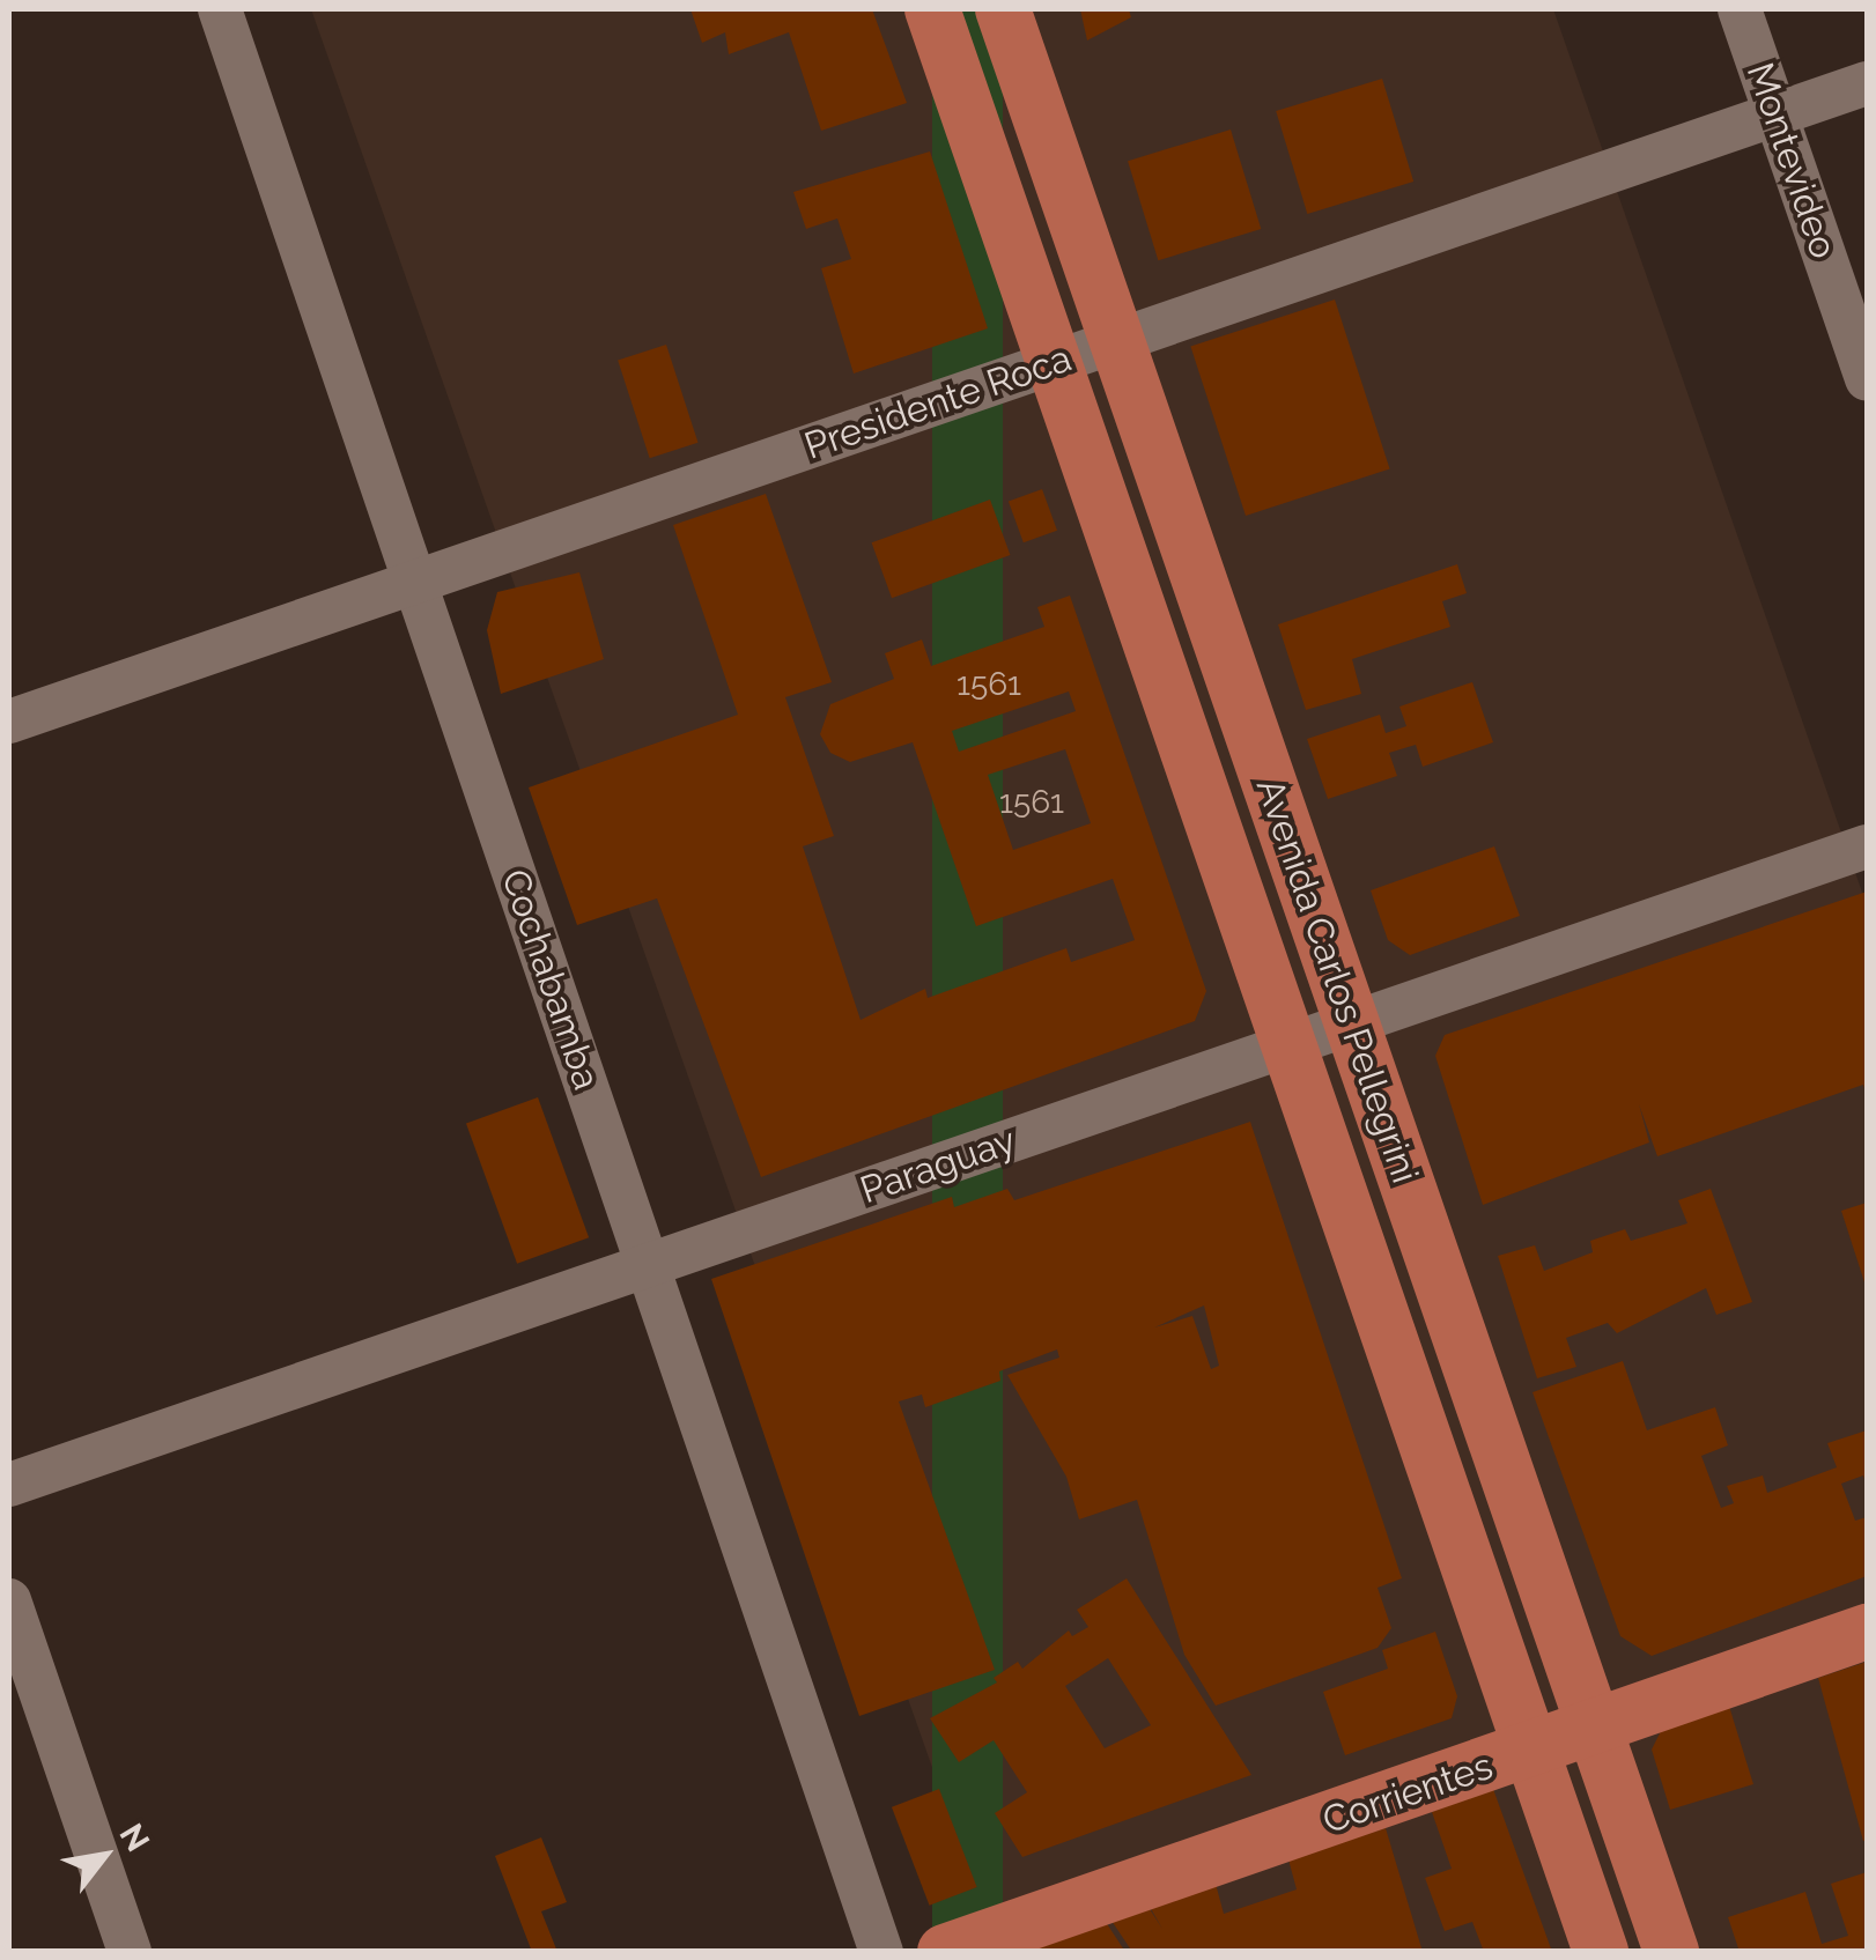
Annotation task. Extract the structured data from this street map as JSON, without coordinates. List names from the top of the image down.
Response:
{
  "streets": {
    "main road": ["Avenida Carlos Pellegrini", "Corrientes"],
    "street": [
      "Montevideo",
      "Presidente Roca",
      "Cochabamba",
      "Paraguay"
    ]
  },
  "crossings": [
    ["Montevideo", "Presidente Roca"],
    ["Presidente Roca", "Cochabamba"],
    ["Presidente Roca", "Avenida Carlos Pellegrini"],
    ["Cochabamba", "Paraguay"],
    ["Avenida Carlos Pellegrini", "Paraguay"],
    ["Avenida Carlos Pellegrini", "Corrientes"]
  ],
  "house_numbers": ["1561", "1561"],
  "north": "top right"
}
